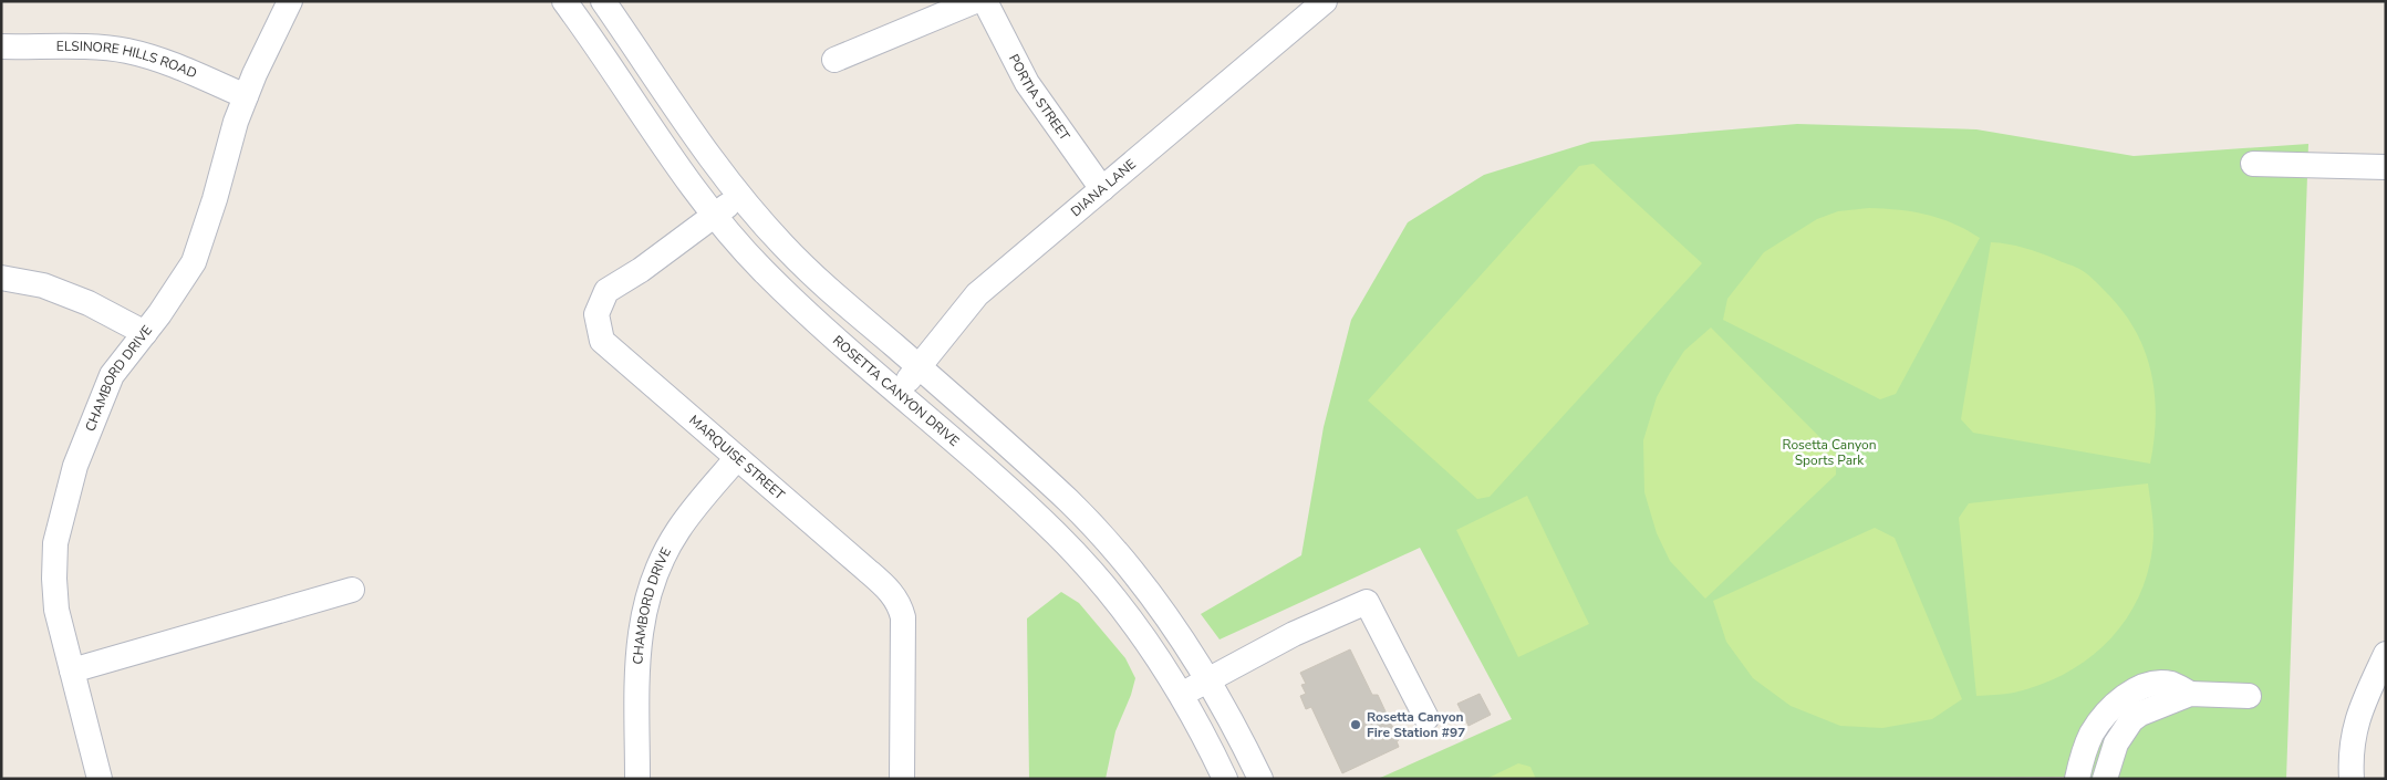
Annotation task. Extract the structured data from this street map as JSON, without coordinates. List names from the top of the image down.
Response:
{
  "streets": {
    "street": [
      "ELSINORE HILLS ROAD",
      "PORTIA STREET",
      "DIANA LANE",
      "CHAMBORD DRIVE",
      "ROSETTA CANYON DRIVE",
      "MARQUISE STREET"
    ]
  },
  "crossings": [
    ["ELSINORE HILLS ROAD", "CHAMBORD DRIVE"],
    ["PORTIA STREET", "DIANA LANE"],
    ["DIANA LANE", "ROSETTA CANYON DRIVE"],
    ["CHAMBORD DRIVE", "MARQUISE STREET"],
    ["ROSETTA CANYON DRIVE", "MARQUISE STREET"]
  ],
  "parks": ["Rosetta Canyon Sports Park"],
  "places": ["Rosetta Canyon Fire Station #97"]
}
